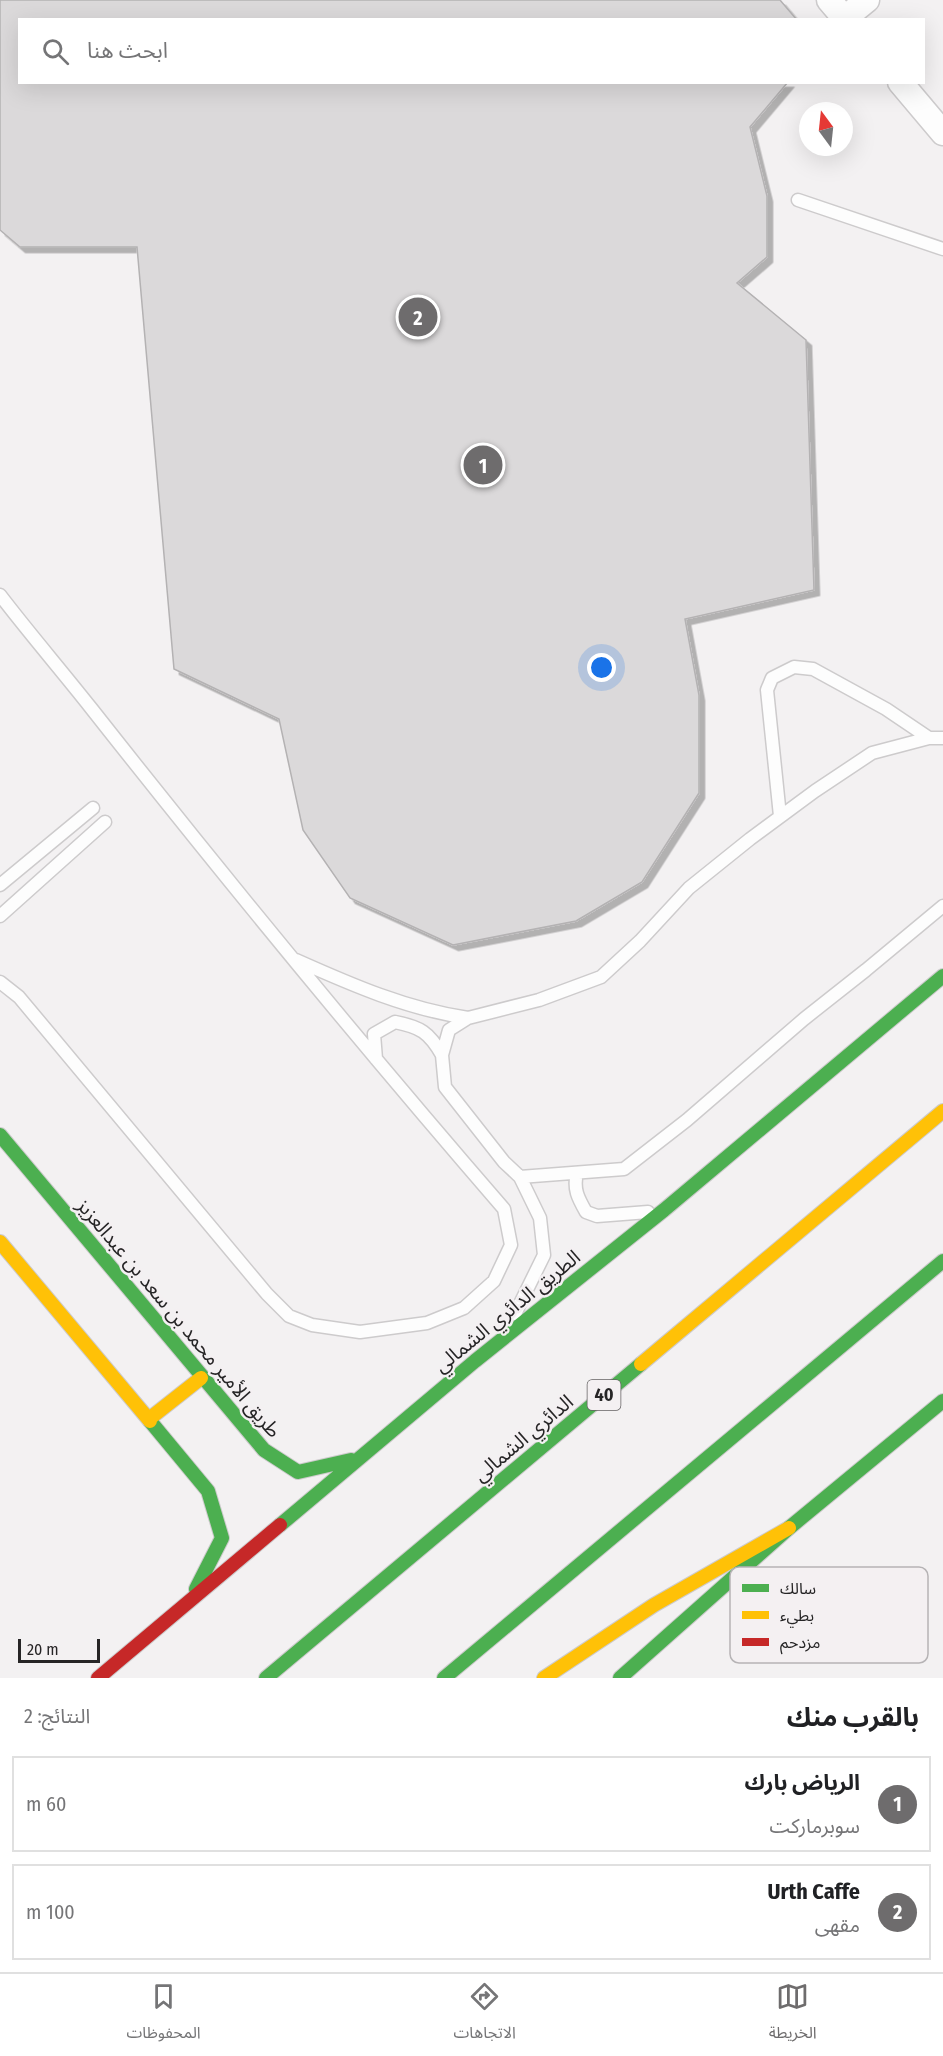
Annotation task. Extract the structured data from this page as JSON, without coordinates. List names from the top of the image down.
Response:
{
  "streets": {
    "main road": [
      "الطريق الدائري الشمالي",
      "طريق الأمير محمد بن سعد بن عبدالعزيز",
      "40",
      "الدائري الشمالي"
    ]
  },
  "crossings": [
    ["الطريق الدائري الشمالي", "طريق الأمير محمد بن سعد بن عبدالعزيز"]
  ],
  "legend": ["سالك", "بطيء", "مزدحم"],
  "scale_bar": "20 m",
  "north": "top",
  "page": {
    "search": "ابحث هنا",
    "pins": ["2", "1"],
    "scale": "20 m",
    "heading": ["بالقرب منك", "النتائج: 2"],
    "list": [
      {
        "mark": "1",
        "name": "الرياض بارك",
        "note": "سوبرماركت",
        "value": "60 m"
      },
      {
        "mark": "2",
        "name": "Urth Caffe",
        "note": "مقهى",
        "value": "100 m"
      }
    ],
    "nav": ["الخريطة", "الاتجاهات", "المحفوظات"]
  }
}
